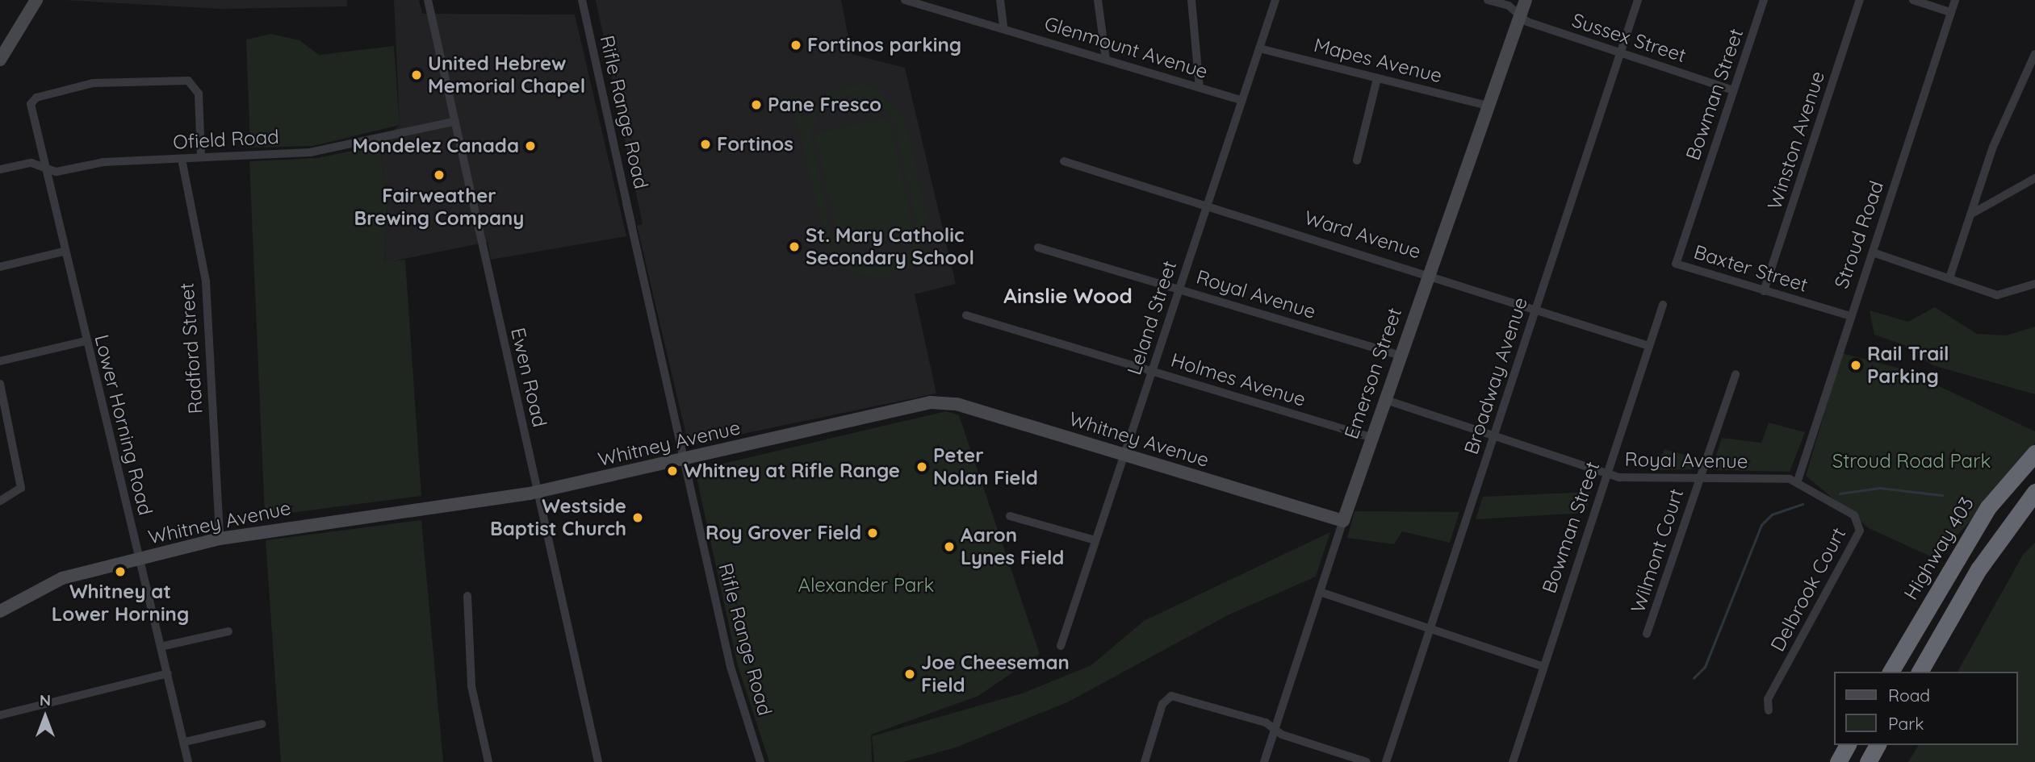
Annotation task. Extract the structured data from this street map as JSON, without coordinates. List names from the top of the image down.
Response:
{
  "streets": {
    "highway": ["Highway 403"],
    "street": [
      "Sussex Street",
      "Glenmount Avenue",
      "Mapes Avenue",
      "Bowman Street",
      "Rifle Range Road",
      "Ofield Road",
      "Winston Avenue",
      "Ward Avenue",
      "Stroud Road",
      "Baxter Street",
      "Royal Avenue",
      "Leland Street",
      "Radford Street",
      "Emerson Street",
      "Broadway Avenue",
      "Ewen Road",
      "Holmes Avenue",
      "Lower Horning Road",
      "Whitney Avenue",
      "Wilmont Court",
      "Delbrook Court"
    ]
  },
  "crossings": [
    ["Sussex Street", "Bowman Street"],
    ["Sussex Street", "Emerson Street"],
    ["Sussex Street", "Broadway Avenue"],
    ["Glenmount Avenue", "Leland Street"],
    ["Mapes Avenue", "Leland Street"],
    ["Mapes Avenue", "Emerson Street"],
    ["Bowman Street", "Ward Avenue"],
    ["Bowman Street", "Baxter Street"],
    ["Bowman Street", "Royal Avenue"],
    ["Rifle Range Road", "Whitney Avenue"],
    ["Ofield Road", "Radford Street"],
    ["Ofield Road", "Ewen Road"],
    ["Ofield Road", "Lower Horning Road"],
    ["Winston Avenue", "Baxter Street"],
    ["Ward Avenue", "Leland Street"],
    ["Ward Avenue", "Emerson Street"],
    ["Ward Avenue", "Broadway Avenue"],
    ["Stroud Road", "Baxter Street"],
    ["Stroud Road", "Royal Avenue"],
    ["Stroud Road", "Delbrook Court"],
    ["Royal Avenue", "Leland Street"],
    ["Royal Avenue", "Emerson Street"],
    ["Royal Avenue", "Broadway Avenue"],
    ["Royal Avenue", "Wilmont Court"],
    ["Royal Avenue", "Delbrook Court"],
    ["Leland Street", "Holmes Avenue"],
    ["Leland Street", "Whitney Avenue"],
    ["Radford Street", "Whitney Avenue"],
    ["Emerson Street", "Holmes Avenue"],
    ["Emerson Street", "Whitney Avenue"],
    ["Ewen Road", "Whitney Avenue"],
    ["Lower Horning Road", "Whitney Avenue"]
  ],
  "districts": ["Ainslie Wood"],
  "parks": ["Stroud Road Park", "Alexander Park"],
  "places": [
    "Fortinos parking",
    "United Hebrew Memorial Chapel",
    "Pane Fresco",
    "Fortinos",
    "Mondelez Canada",
    "Fairweather Brewing Company",
    "St. Mary Catholic Secondary School",
    "Rail Trail Parking",
    "Peter Nolan Field",
    "Whitney at Rifle Range",
    "Westside Baptist Church",
    "Roy Grover Field",
    "Aaron Lynes Field",
    "Whitney at Lower Horning",
    "Joe Cheeseman Field"
  ],
  "legend": ["Road", "Park"],
  "north": "top"
}
